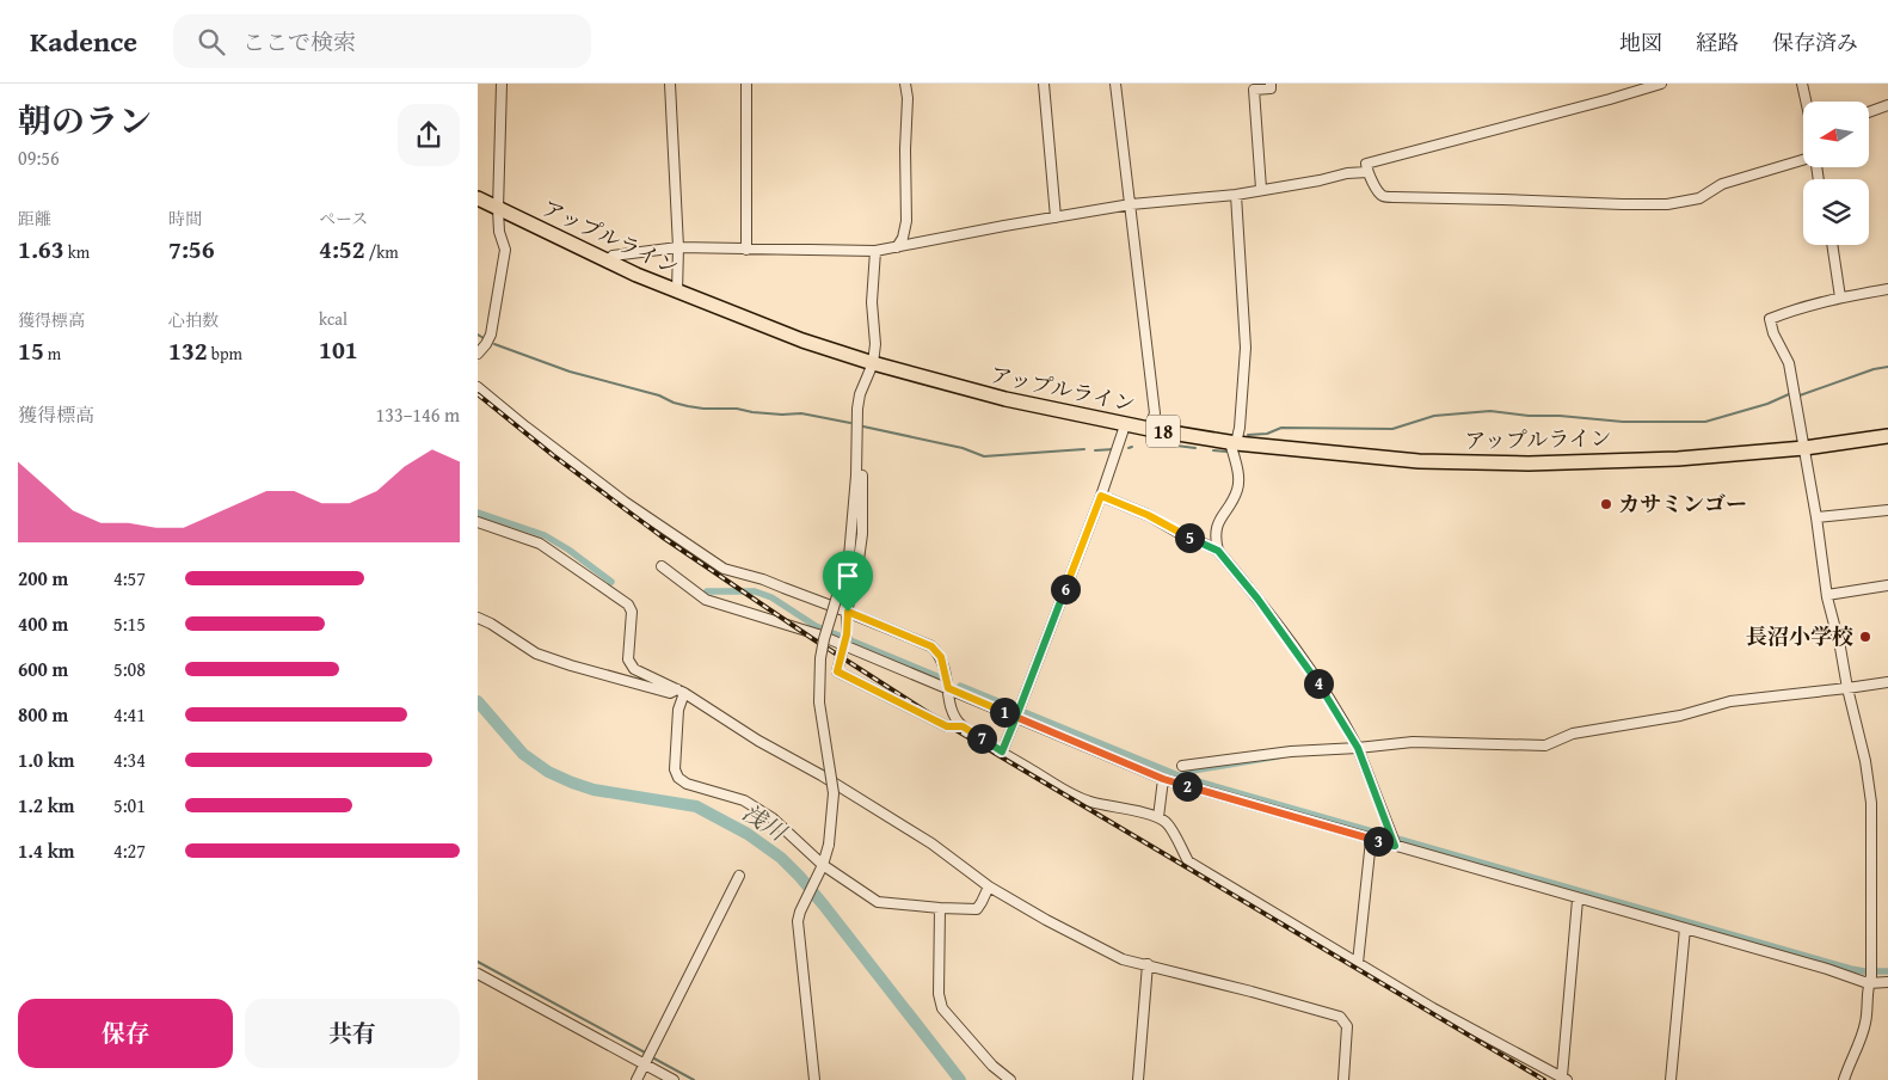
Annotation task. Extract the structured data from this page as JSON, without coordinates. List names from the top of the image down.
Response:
{
  "streets": {
    "highway": ["アップルライン", "18"]
  },
  "water": ["浅川"],
  "places": ["カサミンゴー", "長沼小学校"],
  "north": "left",
  "page": {
    "header": "Kadence",
    "search": "ここで検索",
    "nav": ["地図", "経路", "保存済み"],
    "heading": ["朝のラン", "09:56"],
    "stats": [
      ["距離", "1.63 km"],
      ["時間", "7:56"],
      ["ペース", "4:52 /km"],
      ["獲得標高", "15 m"],
      ["心拍数", "132 bpm"],
      ["kcal", "101"]
    ],
    "chart": ["獲得標高", "133–146 m"],
    "pins": [
      "5",
      "6",
      "4",
      "1",
      "7",
      "2",
      "3"
    ],
    "list": [
      {
        "name": "200 m",
        "note": "4:57"
      },
      {
        "name": "400 m",
        "note": "5:15"
      },
      {
        "name": "600 m",
        "note": "5:08"
      },
      {
        "name": "800 m",
        "note": "4:41"
      },
      {
        "name": "1.0 km",
        "note": "4:34"
      },
      {
        "name": "1.2 km",
        "note": "5:01"
      },
      {
        "name": "1.4 km",
        "note": "4:27"
      }
    ],
    "buttons": ["保存", "共有"]
  }
}
